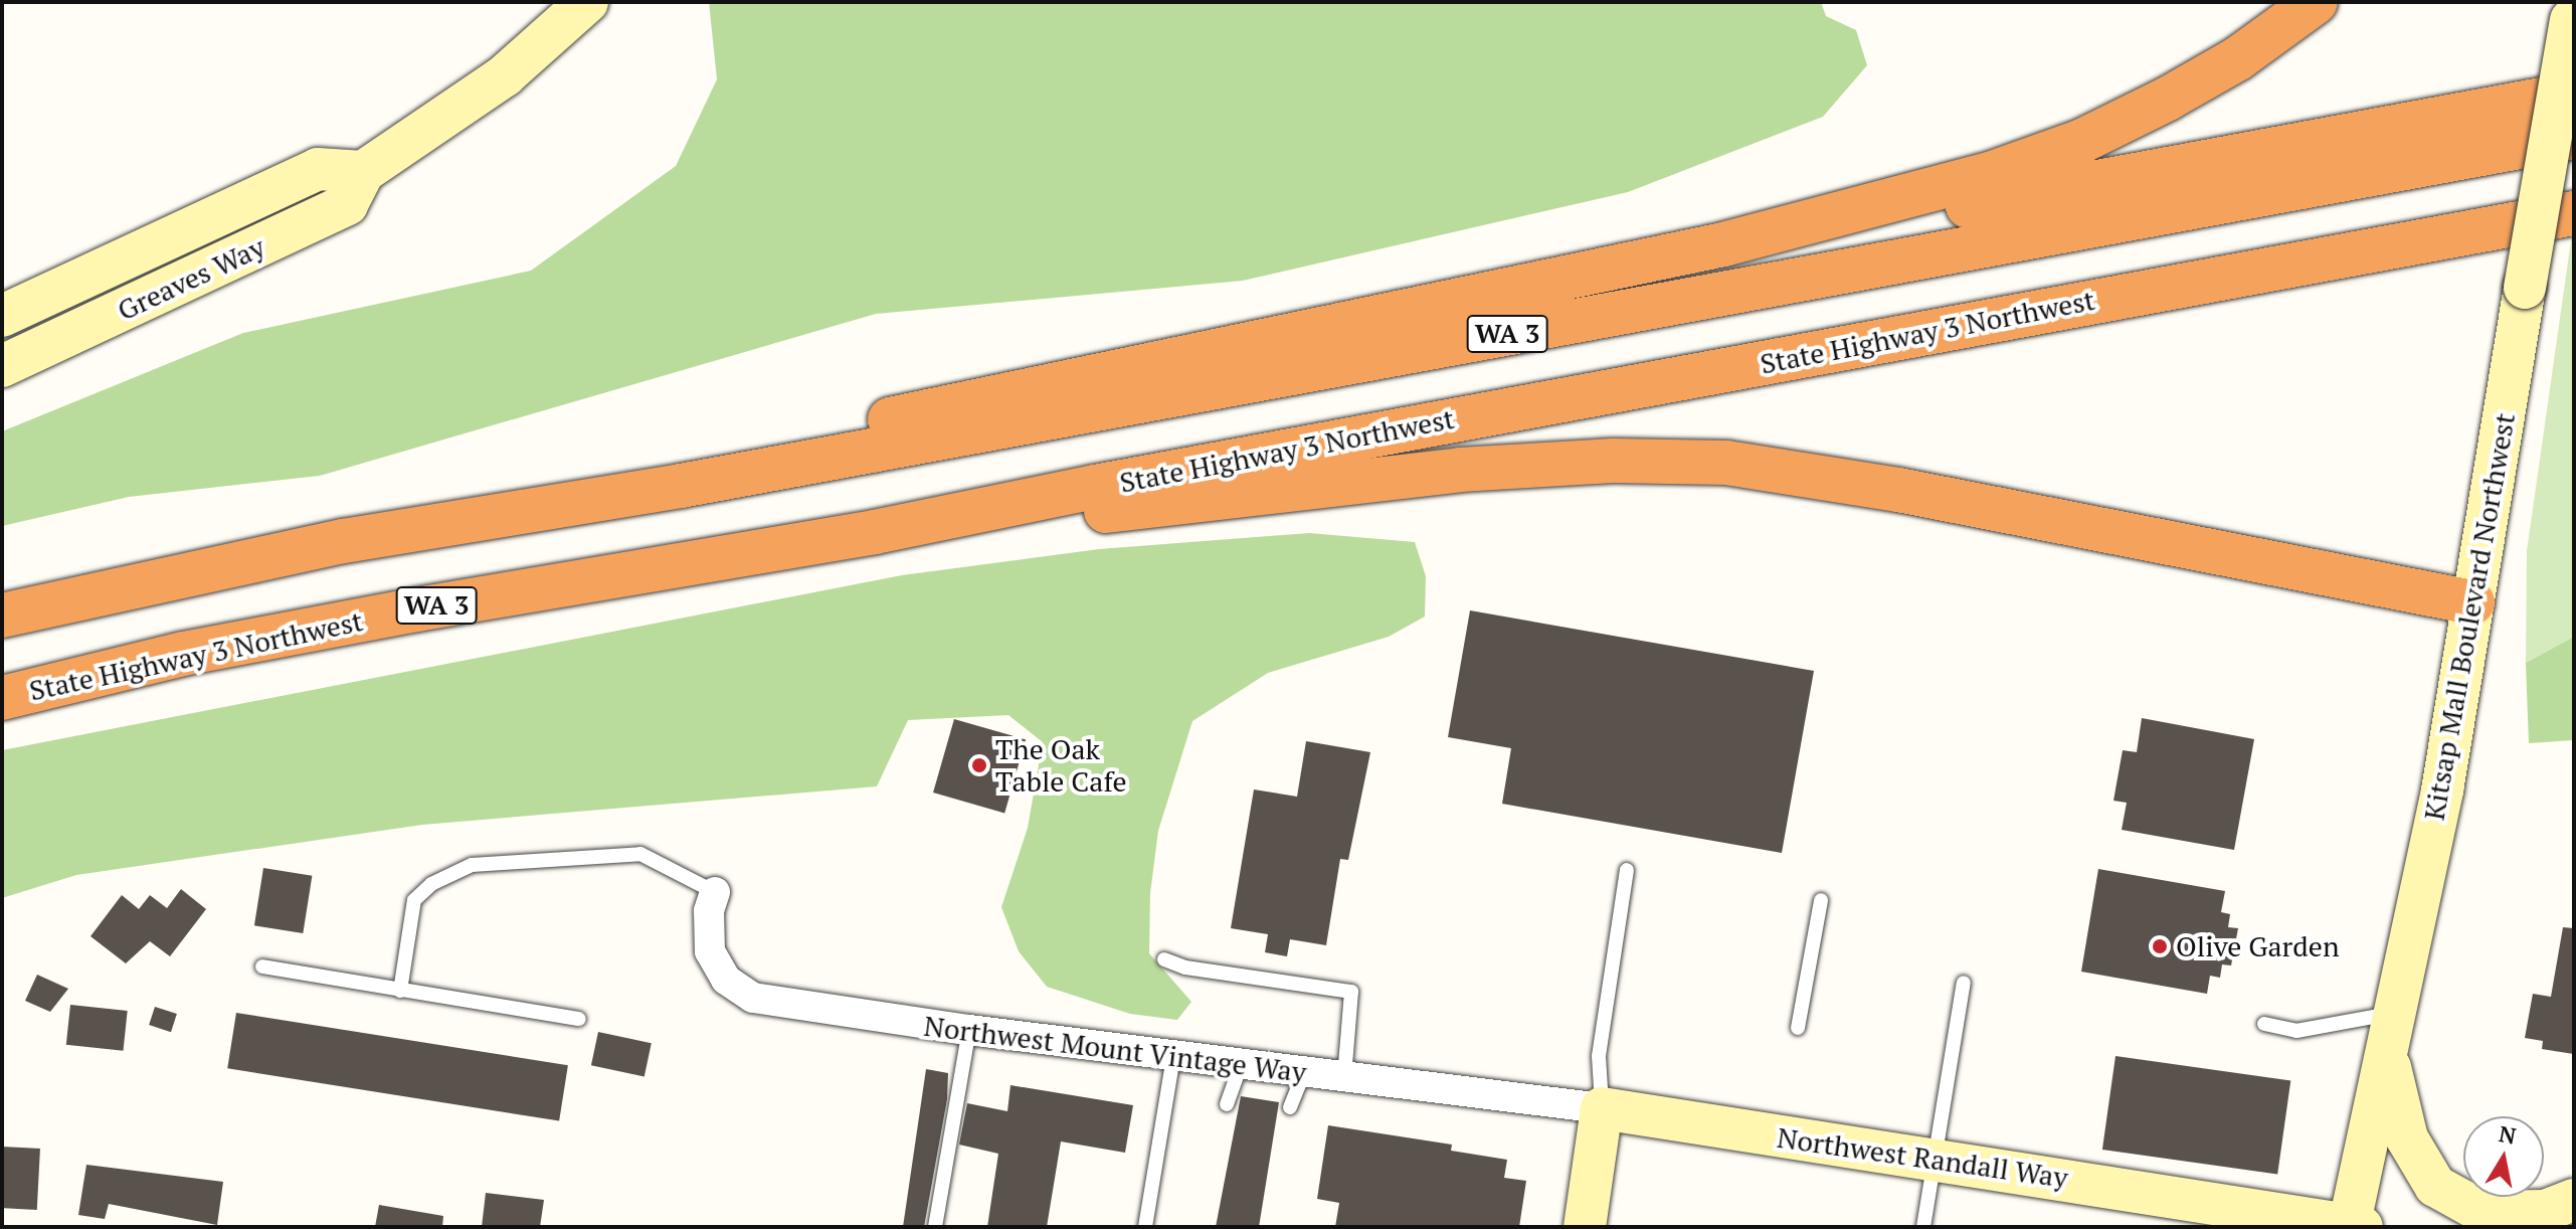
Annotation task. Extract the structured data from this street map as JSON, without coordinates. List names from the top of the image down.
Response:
{
  "streets": {
    "highway": ["State Highway 3 Northwest", "WA 3"],
    "main road": ["Greaves Way", "Kitsap Mall Boulevard Northwest", "Northwest Randall Way"],
    "street": ["Northwest Mount Vintage Way"]
  },
  "crossings": [
    ["Kitsap Mall Boulevard Northwest", "Northwest Randall Way"],
    ["Northwest Mount Vintage Way", "Northwest Randall Way"]
  ],
  "places": ["The Oak Table Cafe", "Olive Garden"],
  "north": "top"
}
